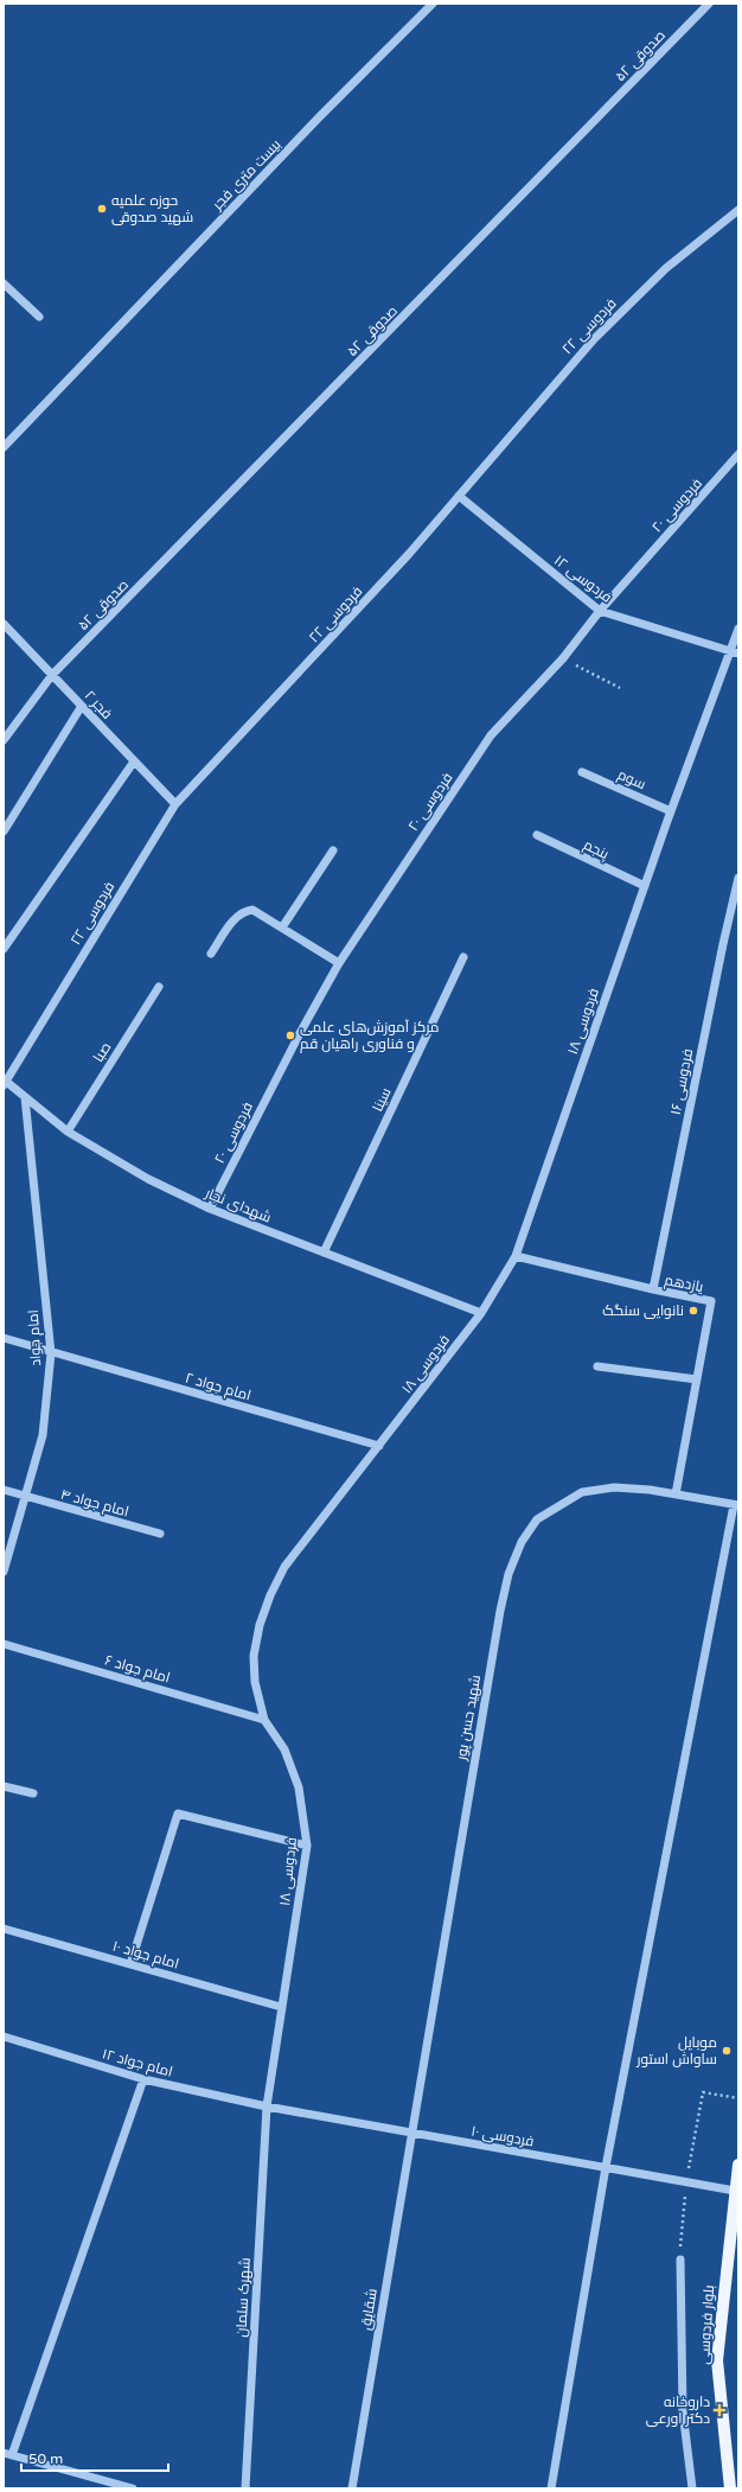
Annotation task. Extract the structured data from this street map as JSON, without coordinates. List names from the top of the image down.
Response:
{
  "streets": {
    "main road": ["بلوار فردوسی"],
    "street": [
      "صدوقی ۵۲",
      "بیست متری فجر",
      "فردوسی ۲۲",
      "فردوسی ۲۰",
      "فردوسی ۱۲",
      "فجر ۲",
      "سوم",
      "پنجم",
      "فردوسی ۱۸",
      "صبا",
      "فردوسی ۱۶",
      "سینا",
      "شهدای نجار",
      "یازدهم",
      "امام جواد",
      "امام جواد ۲",
      "امام جواد ۴",
      "امام جواد ۶",
      "شهید حسن پور",
      "امام جواد ۱۰",
      "امام جواد ۱۲",
      "فردوسی ۱۰",
      "شهرک سلمان",
      "شقایق"
    ]
  },
  "crossings": [
    ["صدوقی ۵۲", "فجر ۲"],
    ["فردوسی ۲۲", "فردوسی ۱۲"],
    ["فردوسی ۲۲", "فجر ۲"],
    ["فردوسی ۲۲", "شهدای نجار"],
    ["فردوسی ۲۰", "فردوسی ۱۲"],
    ["فردوسی ۲۰", "شهدای نجار"],
    ["فردوسی ۱۲", "فردوسی ۱۸"],
    ["سوم", "فردوسی ۱۸"],
    ["پنجم", "فردوسی ۱۸"],
    ["فردوسی ۱۸", "شهدای نجار"],
    ["فردوسی ۱۸", "یازدهم"],
    ["فردوسی ۱۸", "امام جواد ۲"],
    ["فردوسی ۱۸", "امام جواد ۶"],
    ["فردوسی ۱۸", "امام جواد ۱۰"],
    ["فردوسی ۱۸", "امام جواد ۱۲"],
    ["فردوسی ۱۸", "فردوسی ۱۰"],
    ["فردوسی ۱۸", "شهرک سلمان"],
    ["صبا", "شهدای نجار"],
    ["فردوسی ۱۶", "یازدهم"],
    ["سینا", "شهدای نجار"],
    ["شهدای نجار", "امام جواد"],
    ["یازدهم", "شهید حسن پور"],
    ["امام جواد", "امام جواد ۲"],
    ["امام جواد", "امام جواد ۴"],
    ["شهید حسن پور", "فردوسی ۱۰"],
    ["شهید حسن پور", "شقایق"],
    ["امام جواد ۱۲", "فردوسی ۱۰"],
    ["امام جواد ۱۲", "شهرک سلمان"],
    ["فردوسی ۱۰", "شهرک سلمان"],
    ["فردوسی ۱۰", "شقایق"],
    ["فردوسی ۱۰", "بلوار فردوسی"]
  ],
  "places": {
    "other": [
      "حوزه علمیه شهید صدوقی",
      "مرکز آموزش‌های علمی و فناوری راهیان قم",
      "نانوایی سنگک",
      "موبایل ساواش استور"
    ],
    "health": ["داروخانه دکتر اورعی"]
  },
  "scale_bar": "50 m"
}
